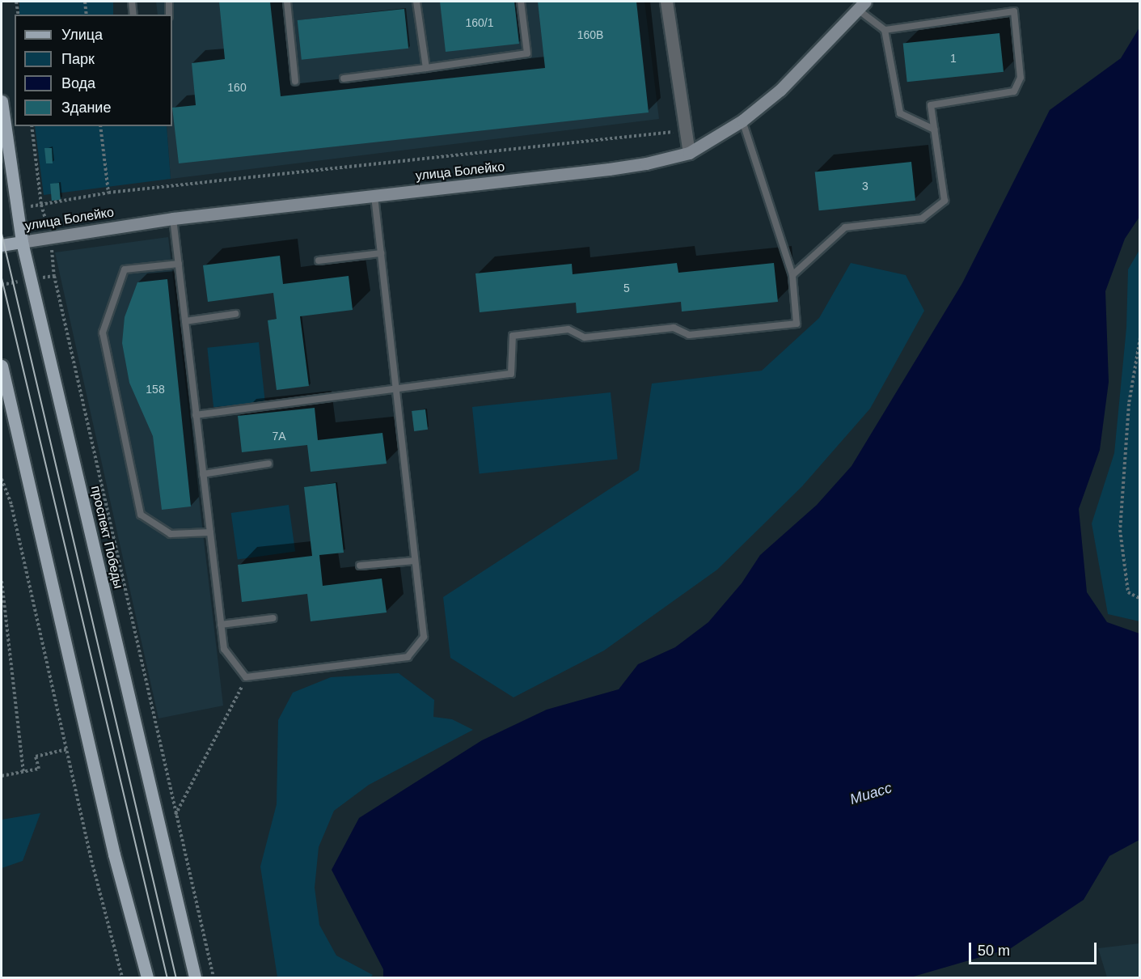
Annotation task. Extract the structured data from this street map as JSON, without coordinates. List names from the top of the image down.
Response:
{
  "streets": {
    "main road": ["улица Болейко", "проспект Победы"]
  },
  "crossings": [
    ["улица Болейко", "проспект Победы"]
  ],
  "water": ["Миасс"],
  "house_numbers": [
    "160/1",
    "160В",
    "1",
    "160",
    "3",
    "5",
    "158",
    "7А"
  ],
  "legend": [
    "Улица",
    "Парк",
    "Вода",
    "Здание"
  ],
  "scale_bar": "50 m"
}
